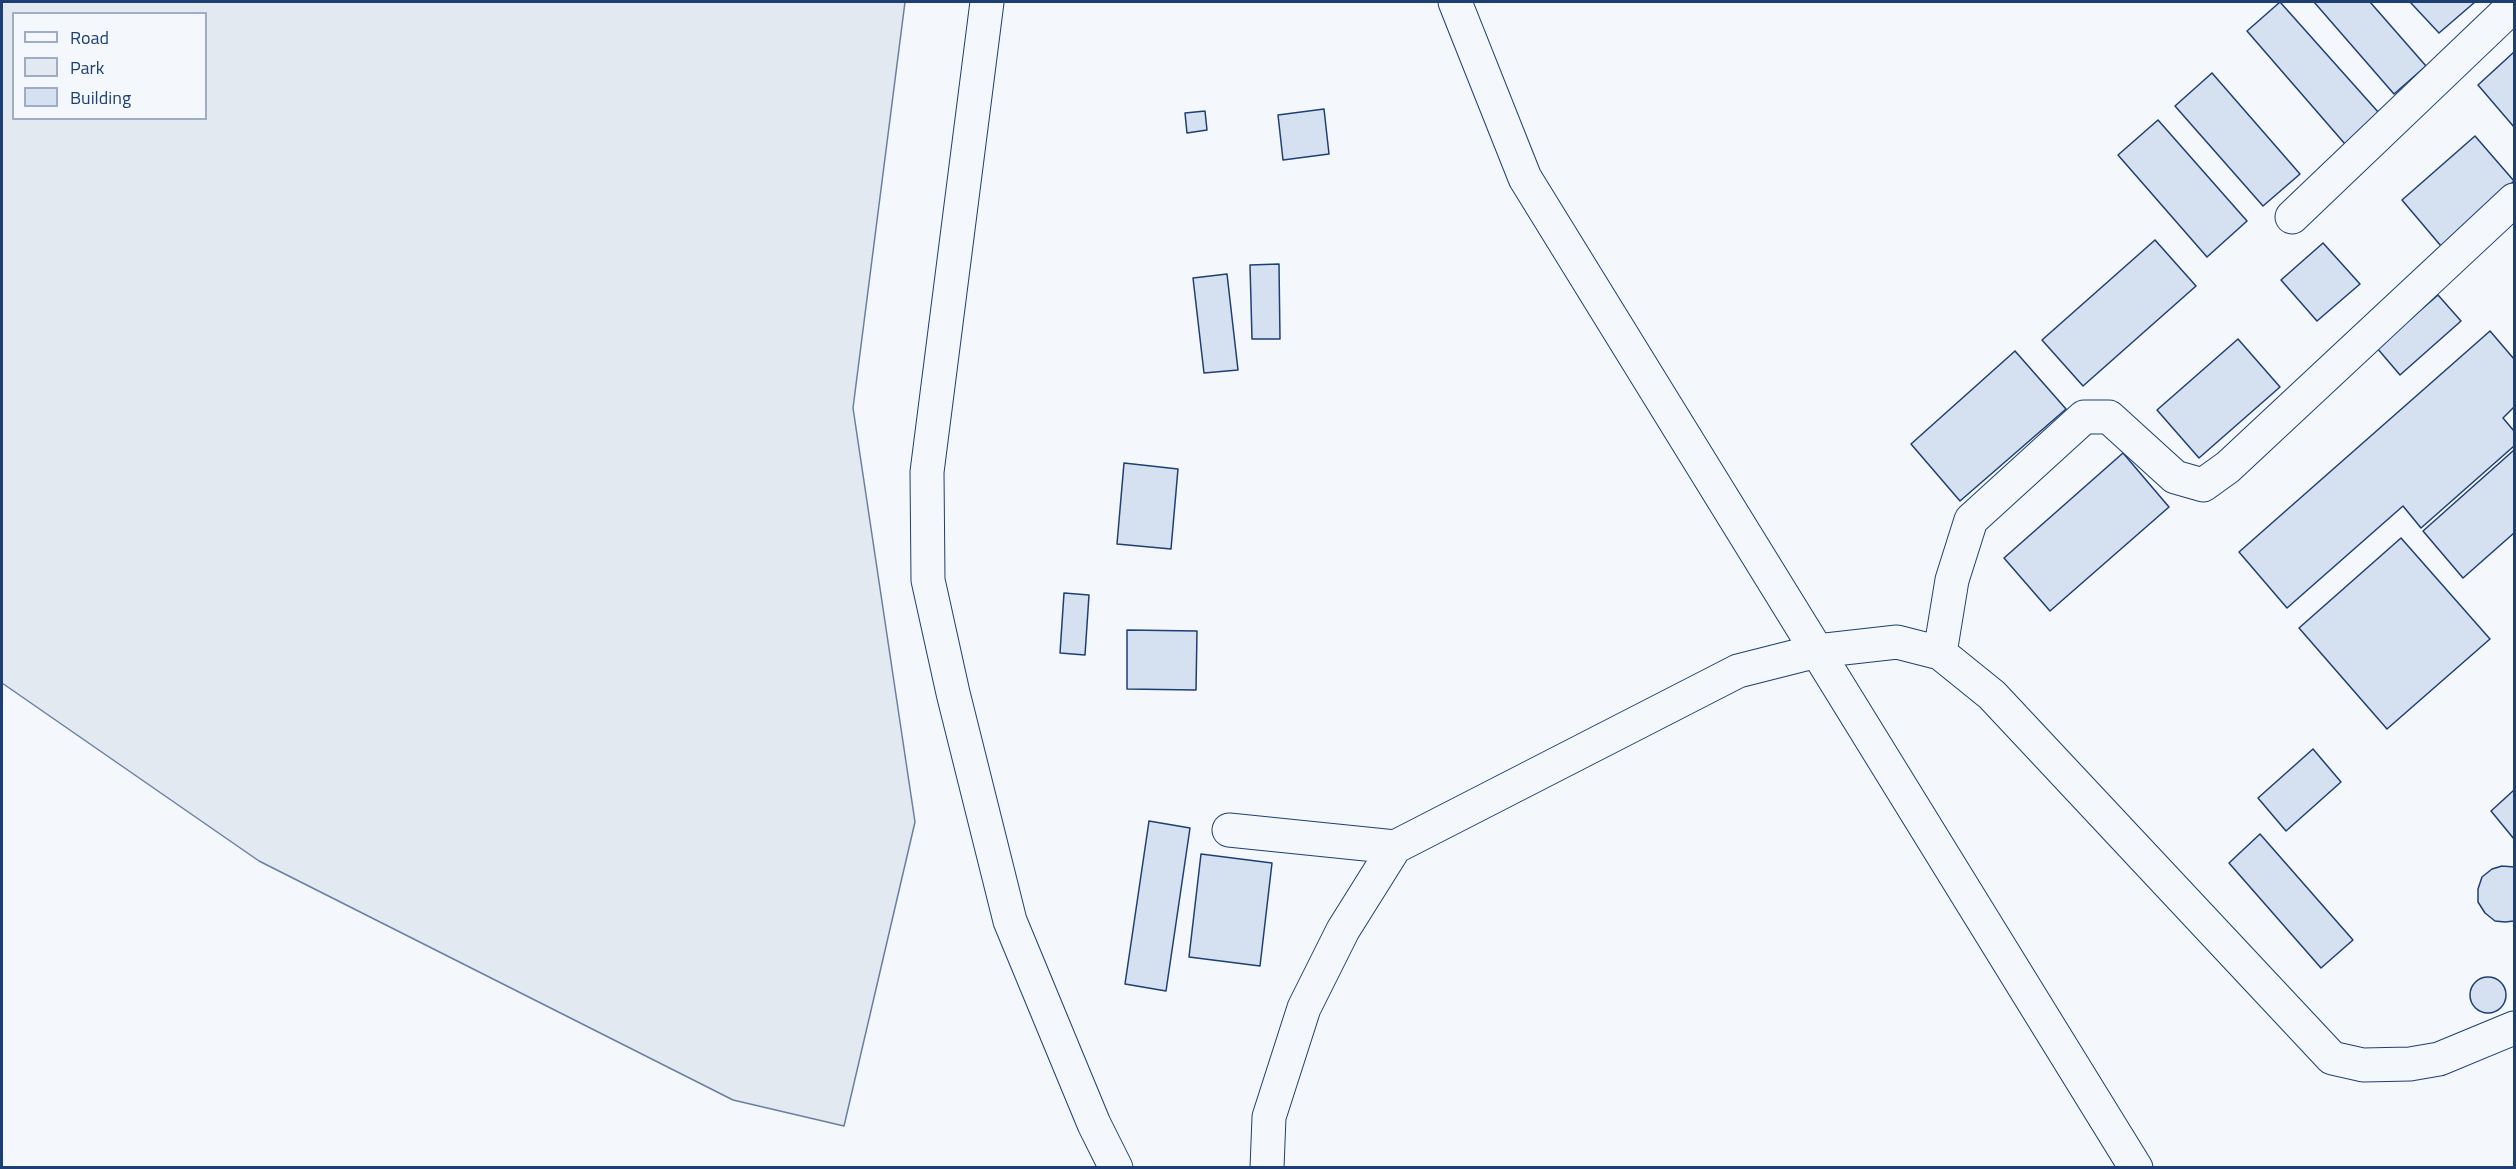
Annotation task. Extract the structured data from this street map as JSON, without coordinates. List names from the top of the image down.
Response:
{
  "legend": ["Road", "Park", "Building"]
}
